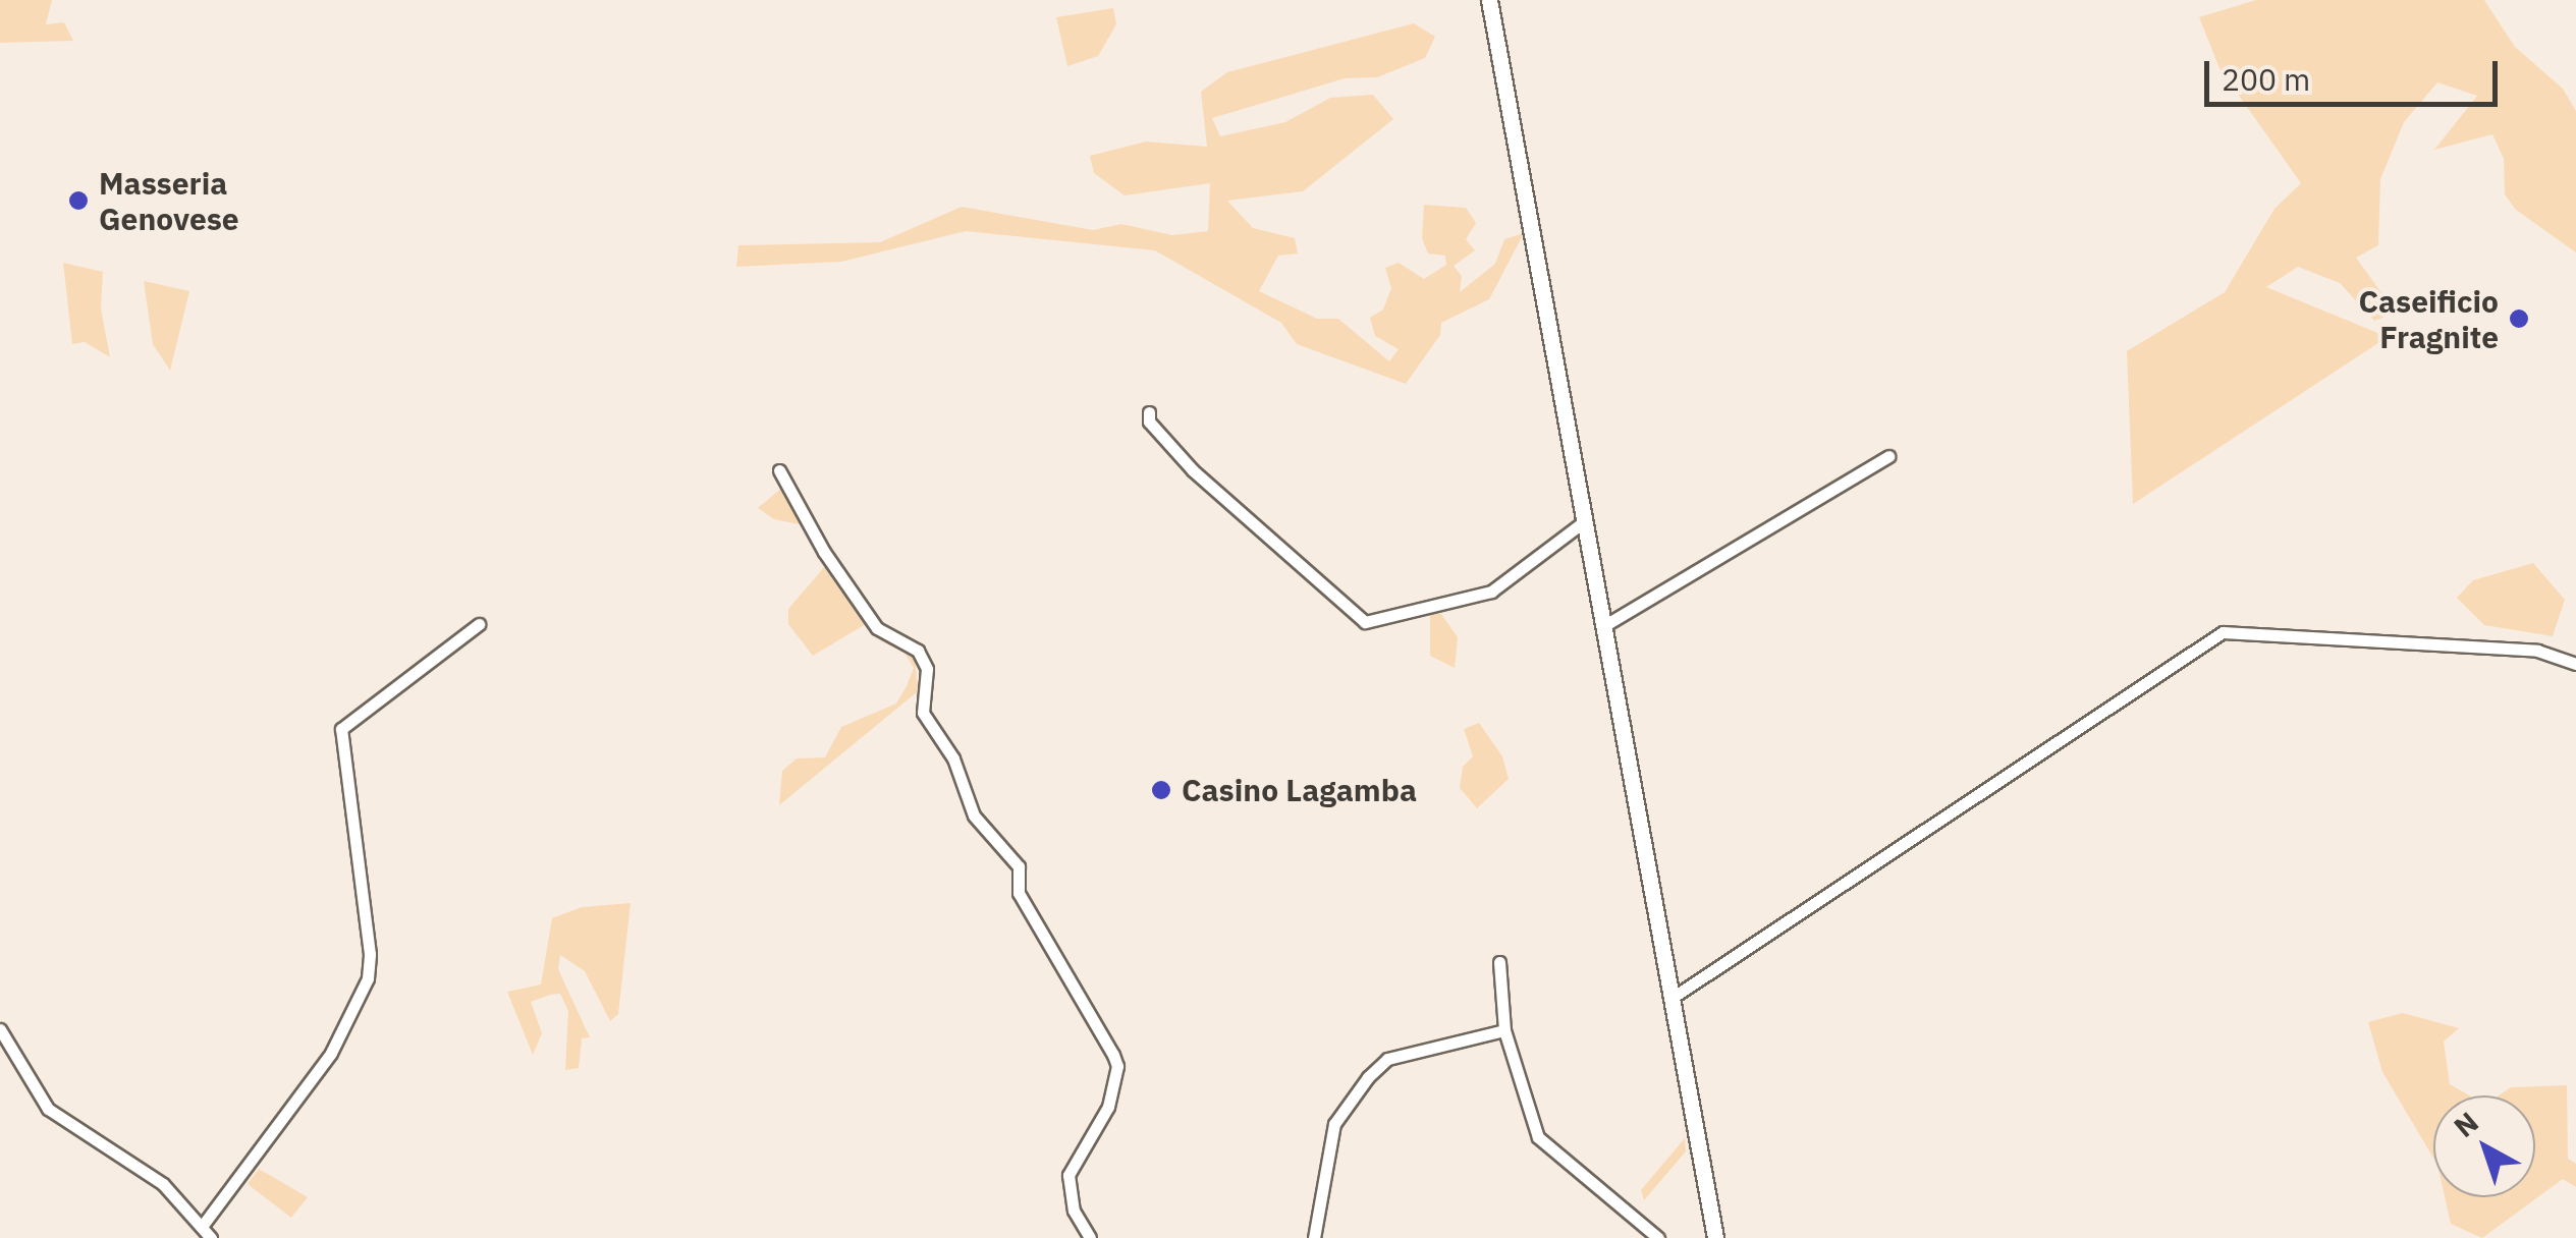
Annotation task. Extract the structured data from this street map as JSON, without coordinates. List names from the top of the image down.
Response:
{
  "places": ["Masseria Genovese", "Caseificio Fragnite", "Casino Lagamba"],
  "scale_bar": "200 m",
  "north": "top left"
}
